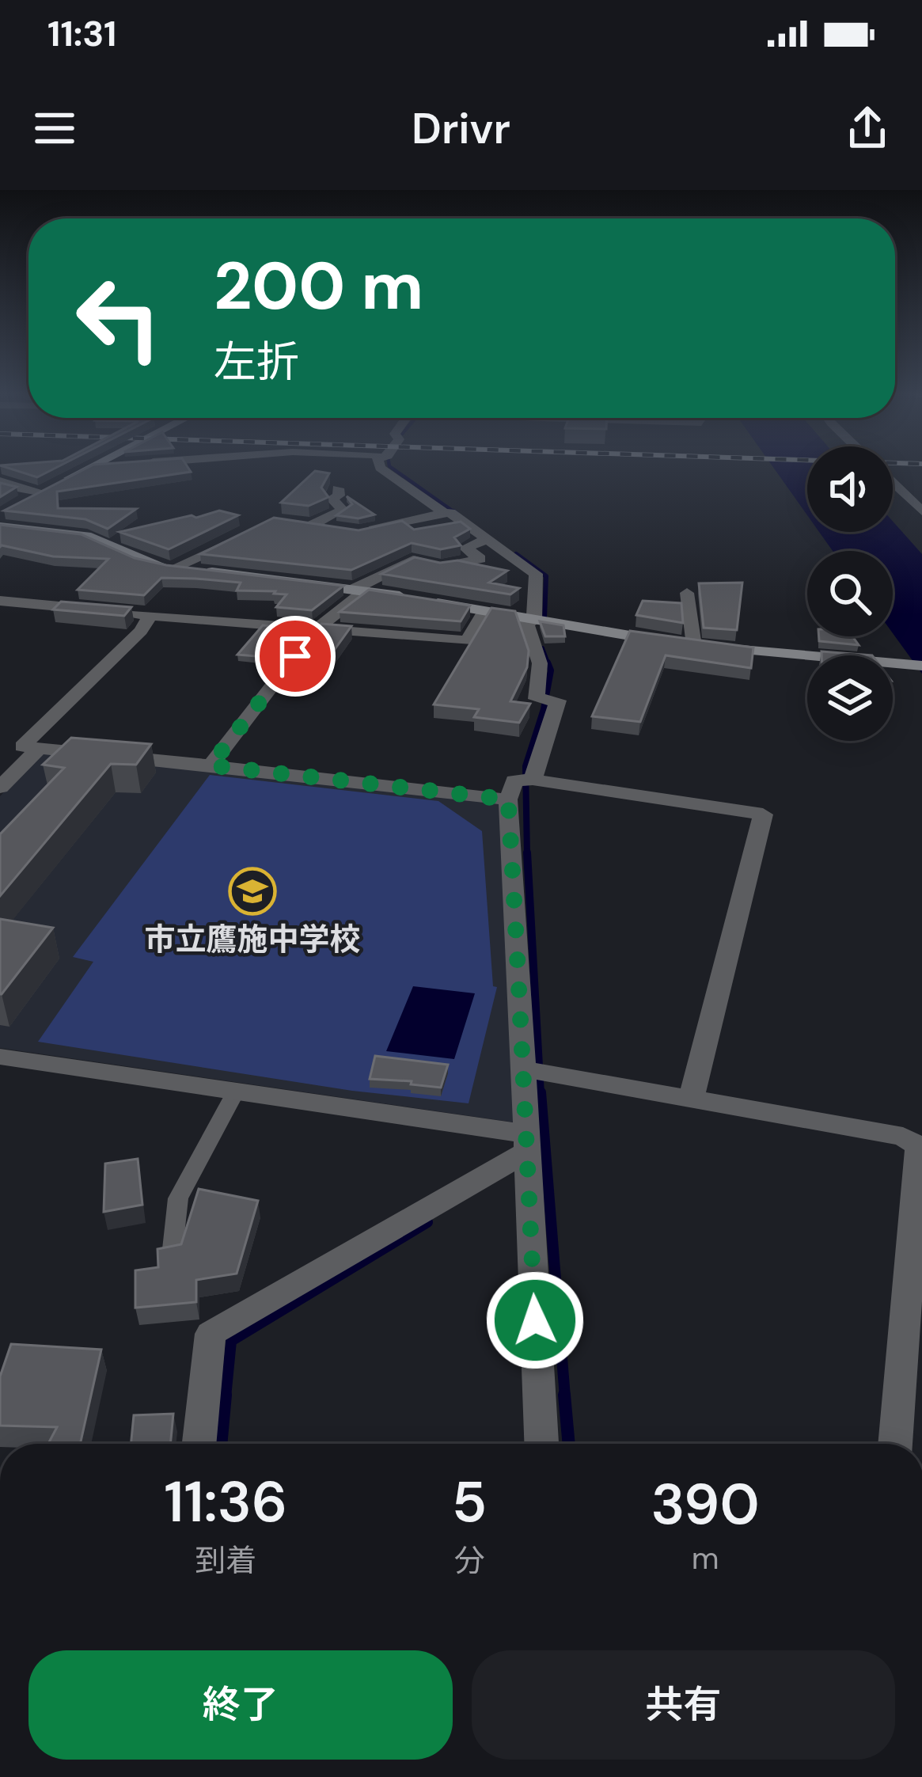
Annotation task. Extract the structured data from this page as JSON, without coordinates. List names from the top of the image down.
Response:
{
  "places": {
    "school or university": ["市立鷹施中学校"]
  },
  "page": {
    "status": "11:31",
    "header": "Drivr",
    "turn": ["200 m", "左折"],
    "eta": [
      "11:36",
      "到着",
      "5",
      "分",
      "390",
      "m"
    ],
    "buttons": ["終了", "共有"]
  }
}
